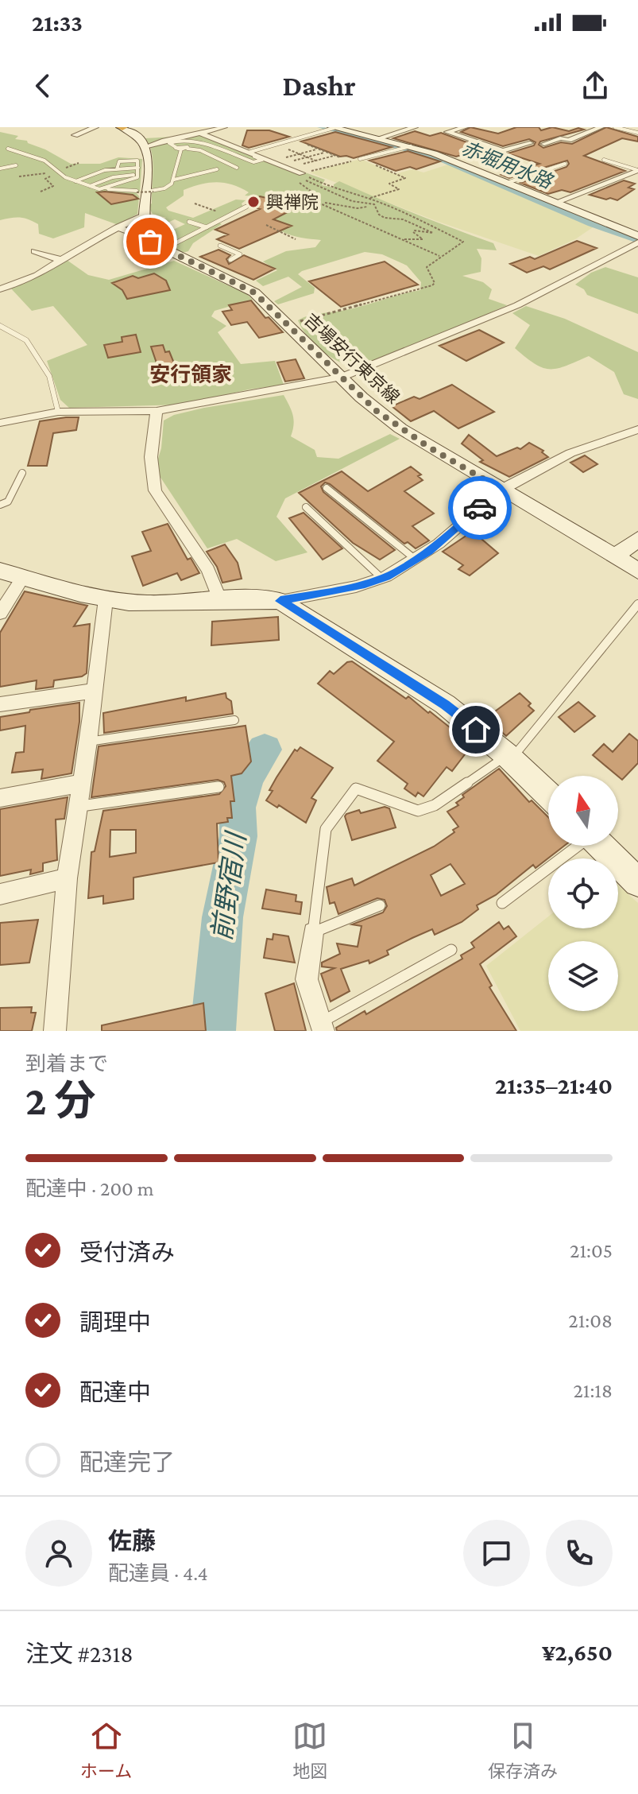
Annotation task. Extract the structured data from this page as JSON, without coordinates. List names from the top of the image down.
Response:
{
  "streets": {
    "main road": ["吉場安行東京線"]
  },
  "districts": ["安行領家"],
  "water": ["赤堀用水路", "前野宿川"],
  "places": ["興禅院"],
  "north": "top",
  "page": {
    "status": "21:33",
    "header": "Dashr",
    "heading": ["2 分", "到着まで", "21:35–21:40"],
    "panel": [
      "佐藤",
      "配達員 · 4.4",
      "注文 #2318",
      "¥2,650"
    ],
    "bar": "配達中 · 200 m",
    "list": [
      ["受付済み", "21:05"],
      ["調理中", "21:08"],
      ["配達中", "21:18"],
      "配達完了"
    ],
    "tabs": ["ホーム", "地図", "保存済み"]
  }
}
